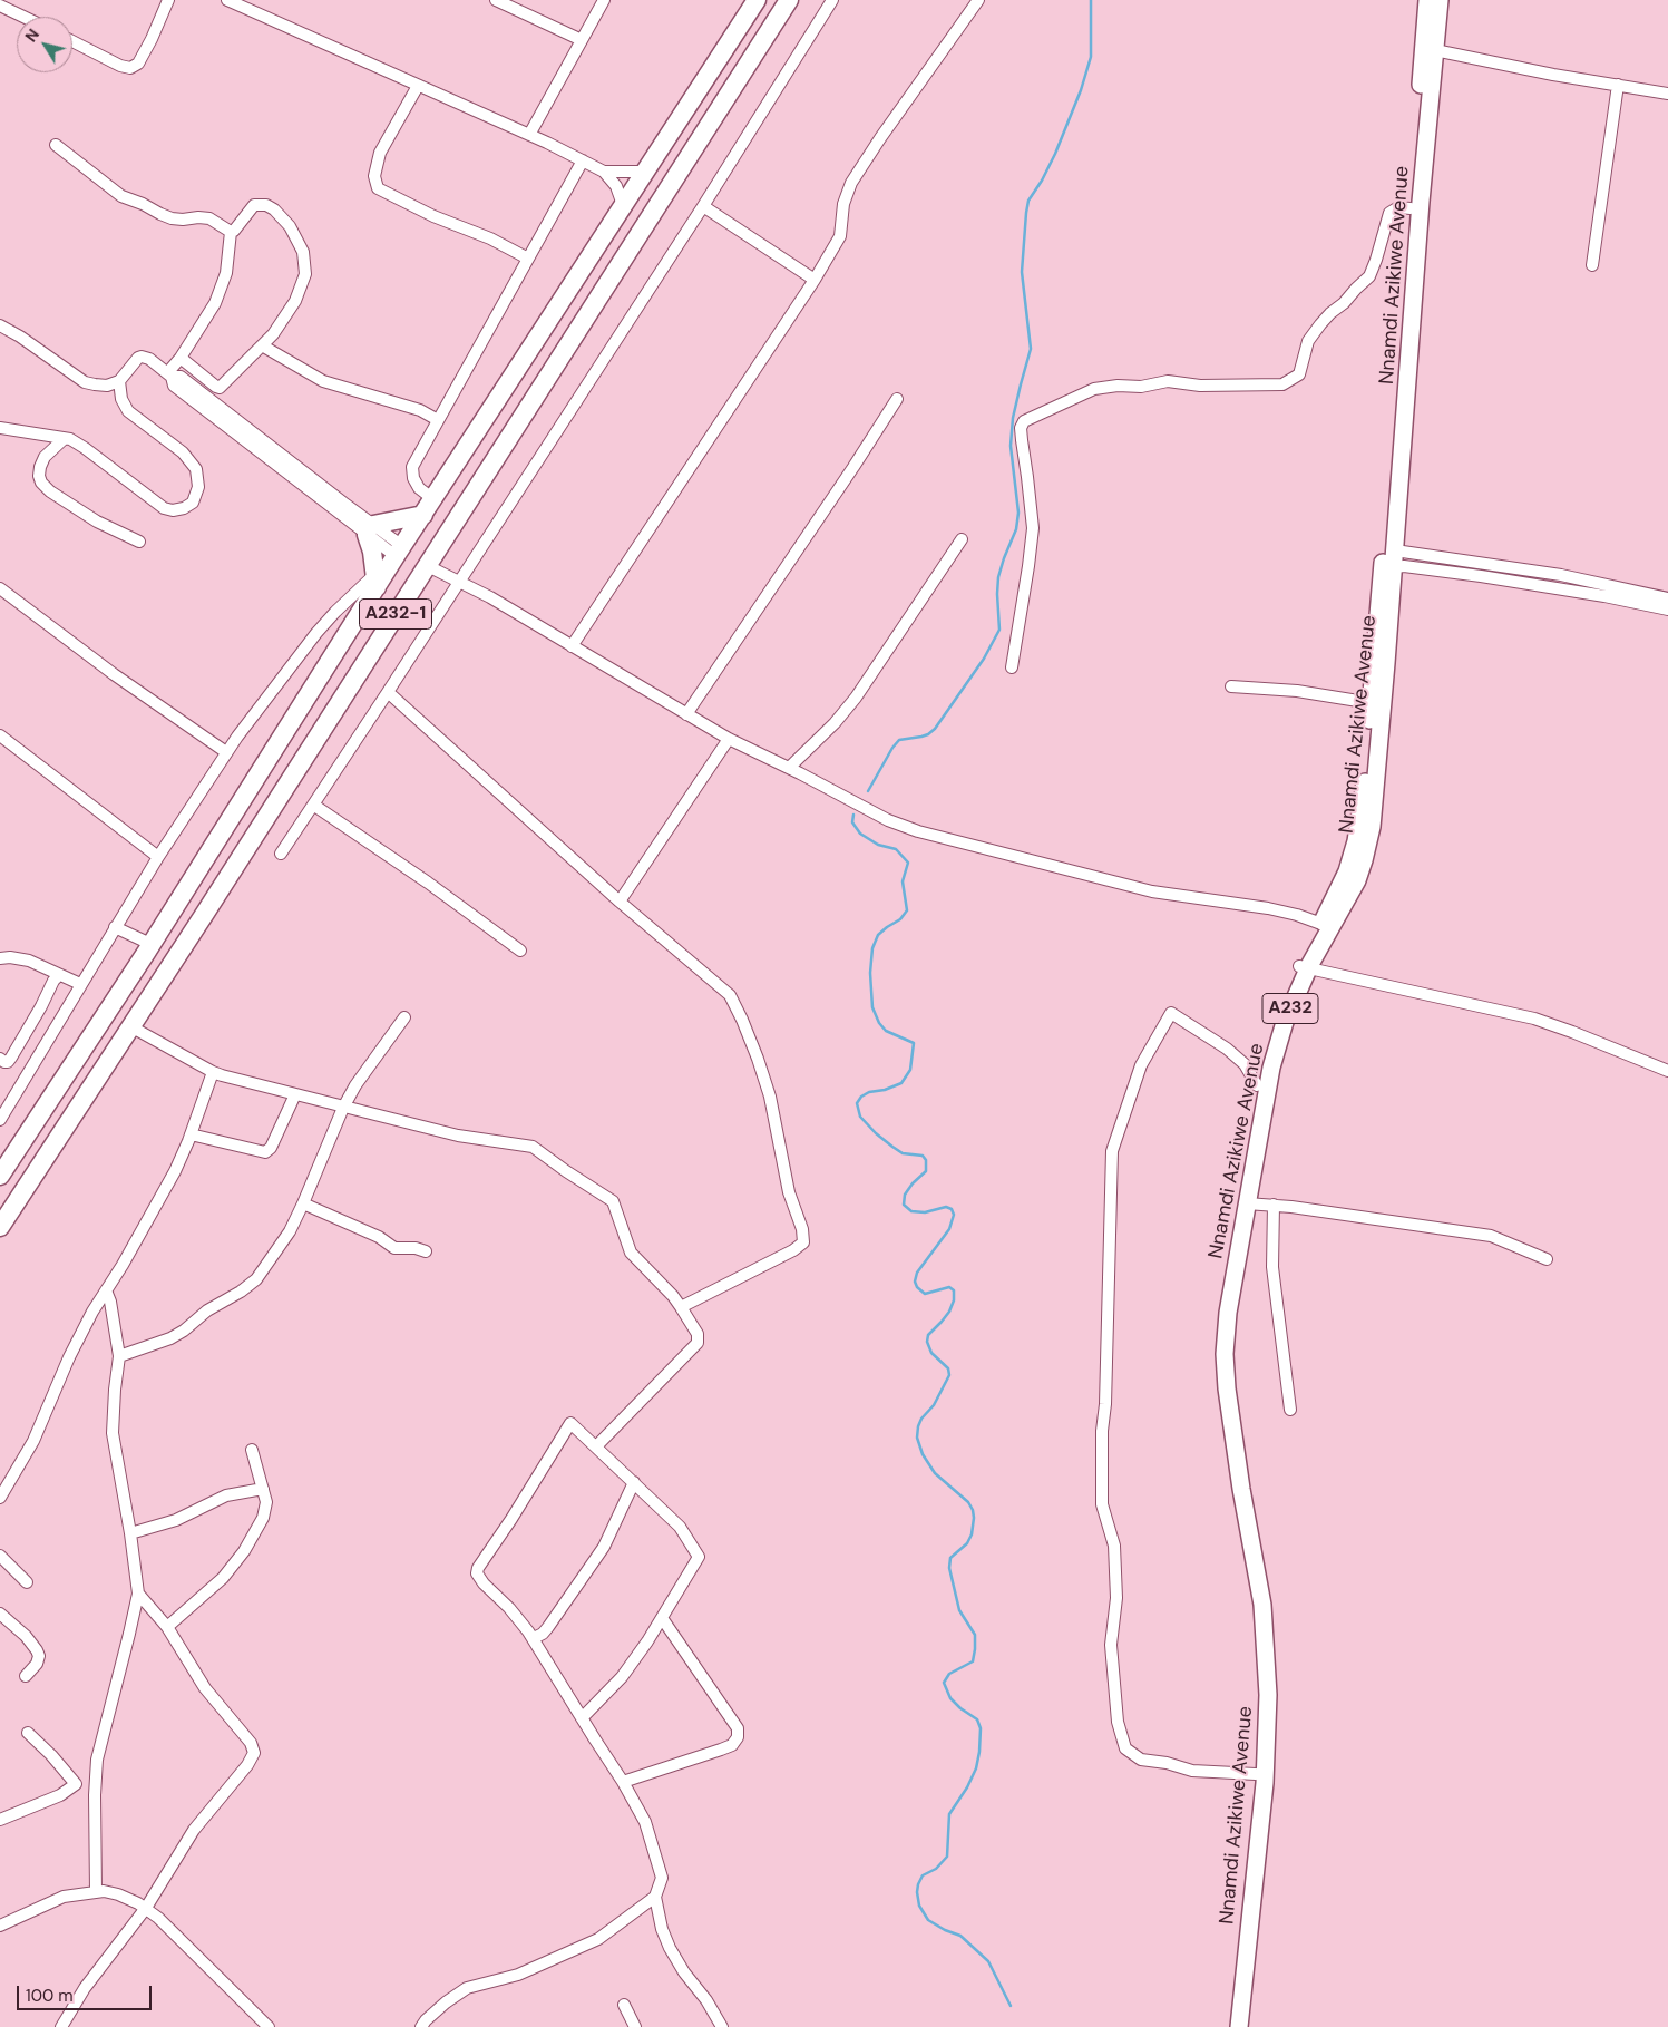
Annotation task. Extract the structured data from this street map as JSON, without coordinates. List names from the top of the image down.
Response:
{
  "streets": {
    "highway": ["A232-1"],
    "main road": ["Nnamdi Azikiwe Avenue", "A232"]
  },
  "scale_bar": "100 m",
  "north": "top left"
}
